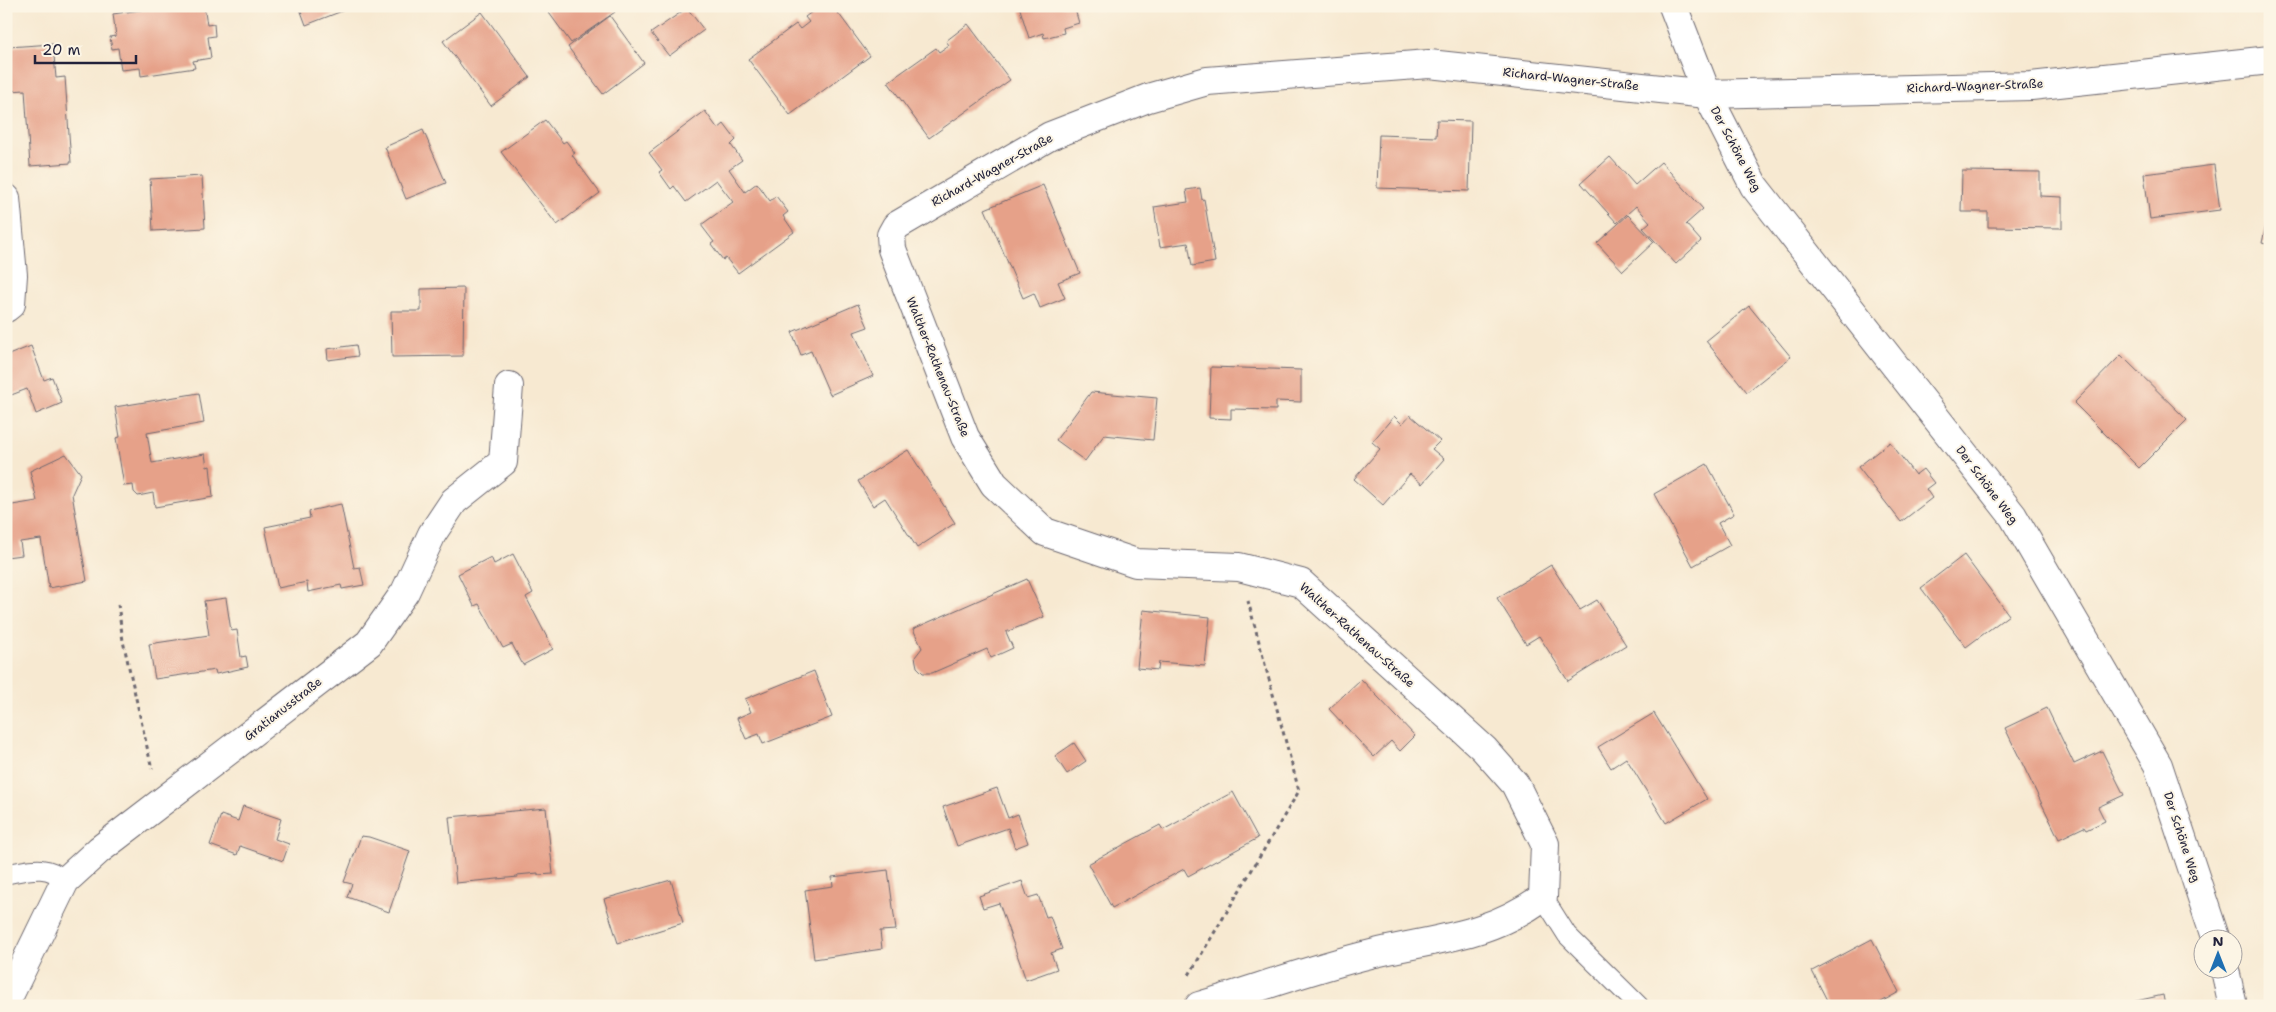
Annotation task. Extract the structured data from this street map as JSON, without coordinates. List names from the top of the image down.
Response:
{
  "streets": {
    "street": [
      "Richard-Wagner-Straße",
      "Der Schöne Weg",
      "Walther-Rathenau-Straße",
      "Gratianusstraße"
    ]
  },
  "crossings": [
    ["Richard-Wagner-Straße", "Der Schöne Weg"],
    ["Richard-Wagner-Straße", "Walther-Rathenau-Straße"]
  ],
  "scale_bar": "20 m",
  "north": "top"
}
